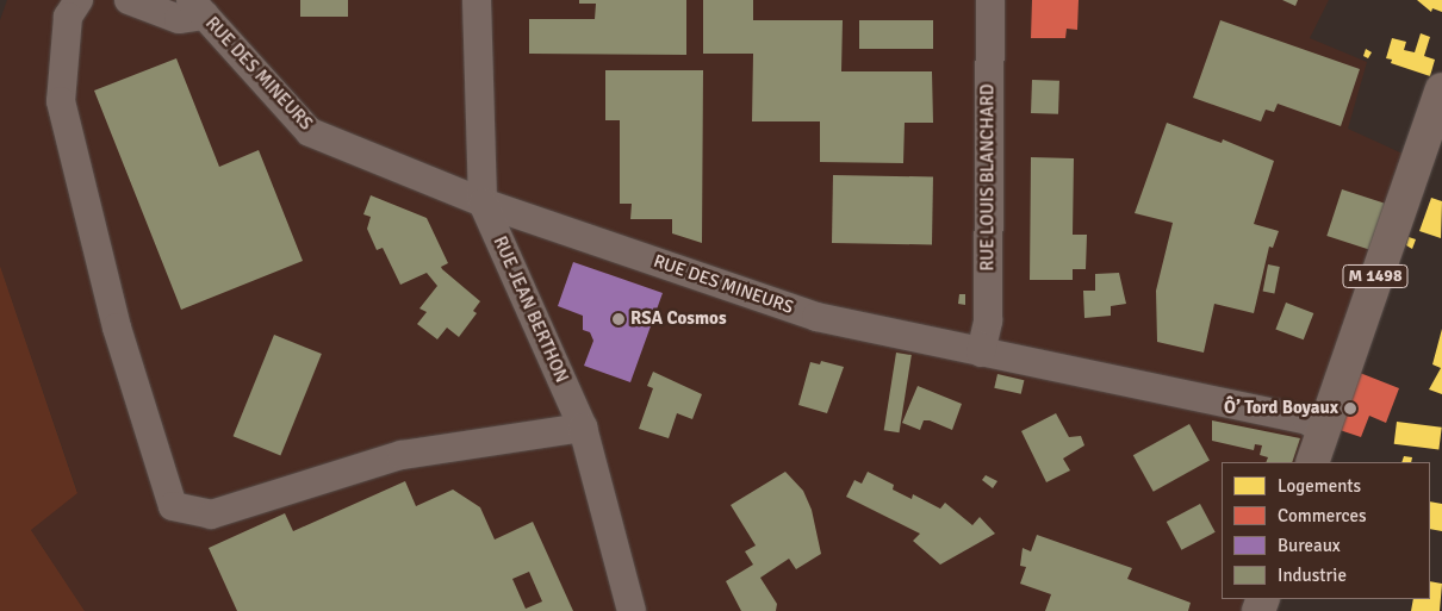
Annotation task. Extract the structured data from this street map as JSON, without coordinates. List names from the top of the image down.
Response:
{
  "streets": {
    "main road": ["M 1498"],
    "street": ["RUE DES MINEURS", "RUE LOUIS BLANCHARD", "RUE JEAN BERTHON"]
  },
  "crossings": [
    ["RUE DES MINEURS", "RUE LOUIS BLANCHARD"],
    ["RUE DES MINEURS", "M 1498"],
    ["RUE DES MINEURS", "RUE JEAN BERTHON"]
  ],
  "places": ["RSA Cosmos", "Ô’ Tord Boyaux"],
  "legend": [
    "Logements",
    "Commerces",
    "Bureaux",
    "Industrie"
  ]
}
